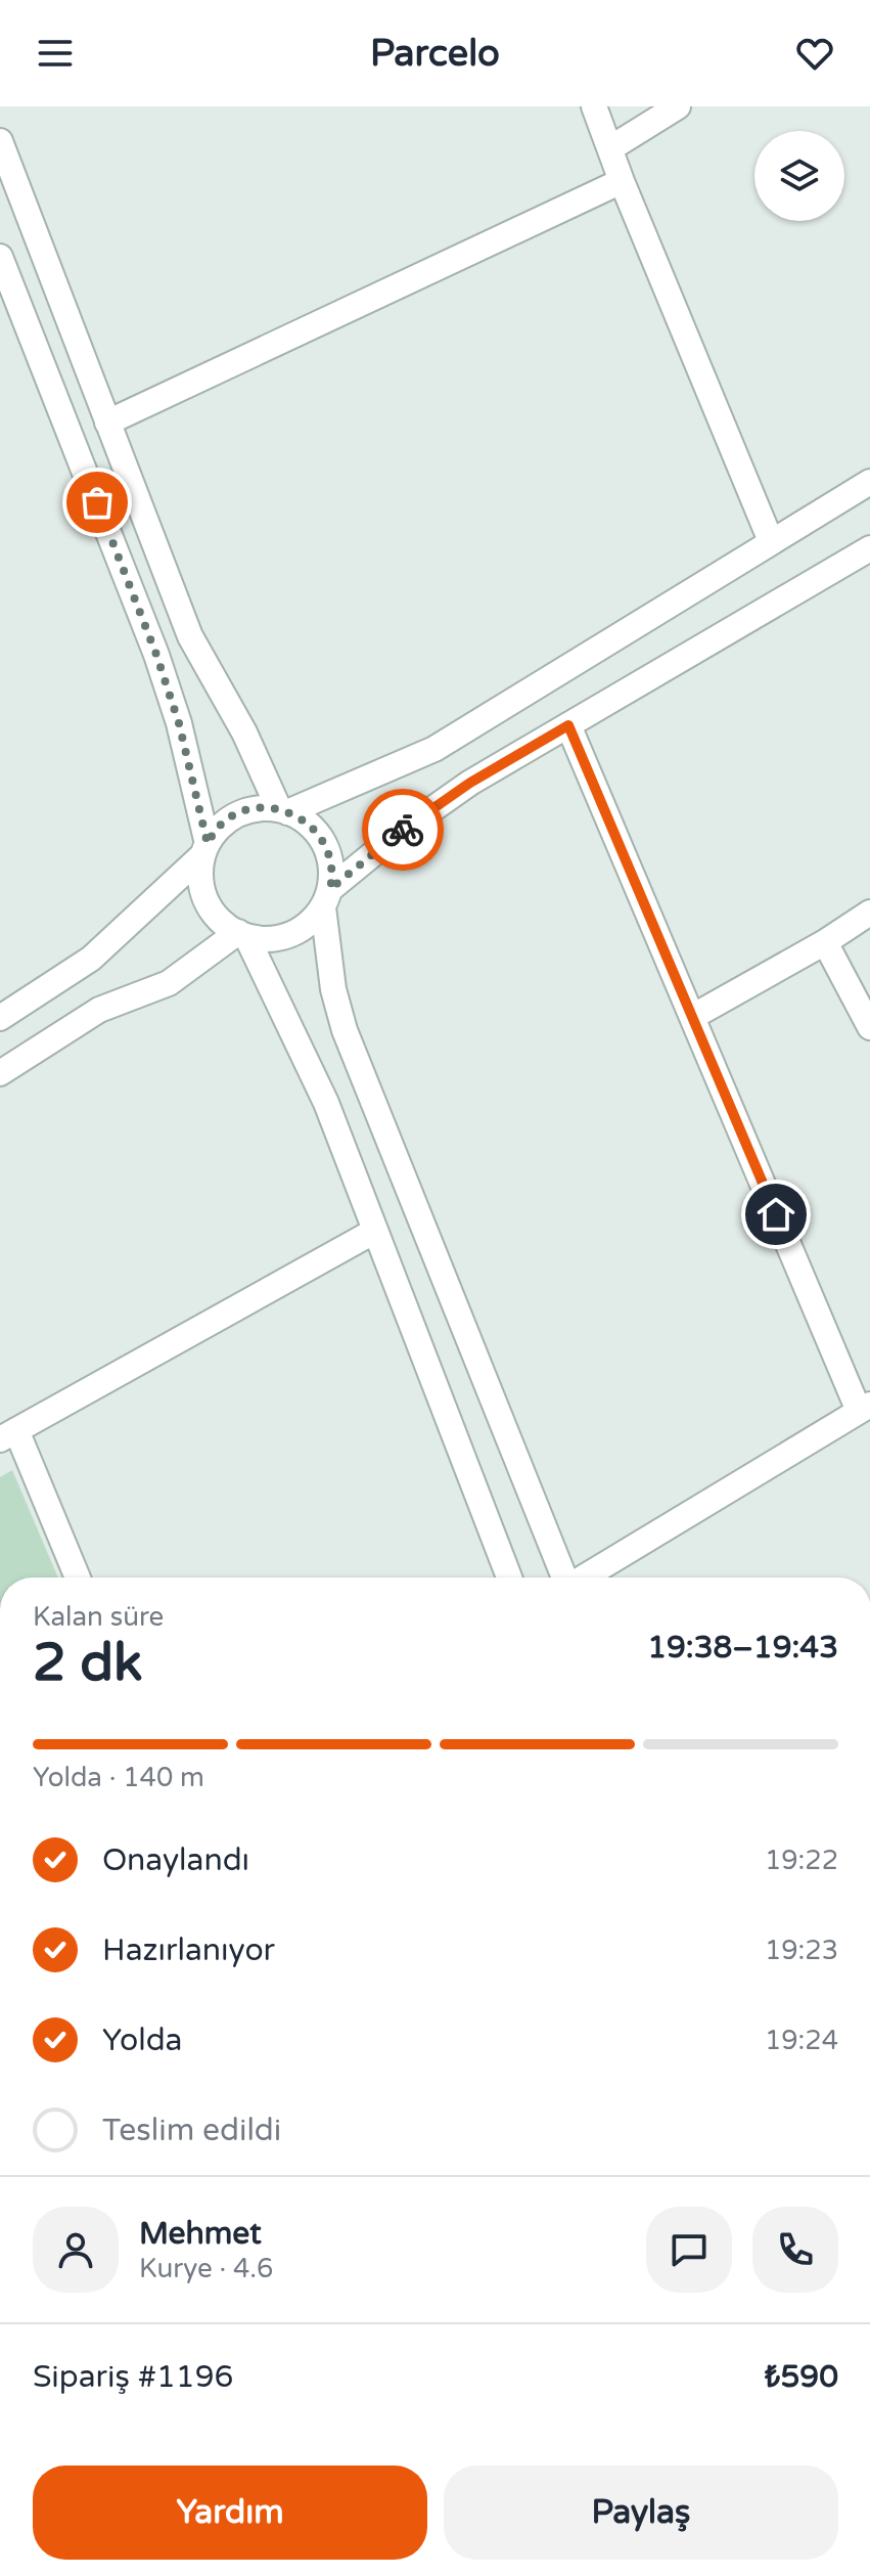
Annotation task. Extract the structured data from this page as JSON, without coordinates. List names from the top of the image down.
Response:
{
  "page": {
    "header": "Parcelo",
    "heading": ["2 dk", "Kalan süre", "19:38–19:43"],
    "panel": [
      "Mehmet",
      "Kurye · 4.6",
      "Sipariş #1196",
      "₺590"
    ],
    "bar": "Yolda · 140 m",
    "list": [
      ["Onaylandı", "19:22"],
      ["Hazırlanıyor", "19:23"],
      ["Yolda", "19:24"],
      "Teslim edildi"
    ],
    "buttons": ["Yardım", "Paylaş"]
  }
}
